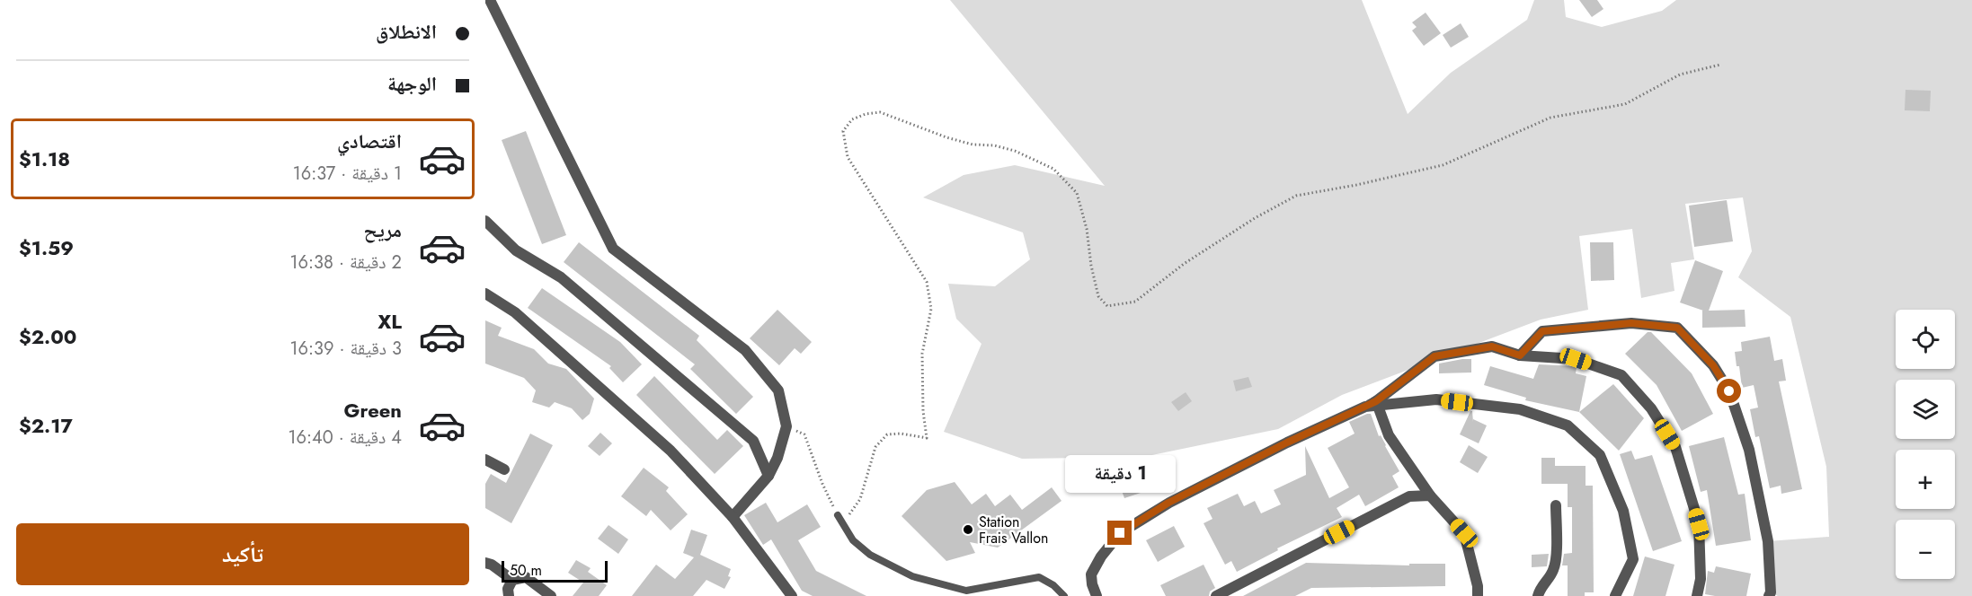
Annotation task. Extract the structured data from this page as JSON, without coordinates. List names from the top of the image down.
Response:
{
  "places": ["Station Frais Vallon"],
  "scale_bar": "50 m",
  "page": {
    "banner": ["الانطلاق", "الوجهة"],
    "list": [
      {
        "name": "اقتصادي",
        "note": "1 دقيقة · 16:37",
        "value": "$1.18"
      },
      {
        "name": "مريح",
        "note": "2 دقيقة · 16:38",
        "value": "$1.59"
      },
      {
        "name": "XL",
        "note": "3 دقيقة · 16:39",
        "value": "$2.00"
      },
      {
        "name": "Green",
        "note": "4 دقيقة · 16:40",
        "value": "$2.17"
      }
    ],
    "map_buttons": ["+", "−"],
    "bubble": "1 دقيقة",
    "buttons": "تأكيد",
    "scale": "50 m"
  }
}
